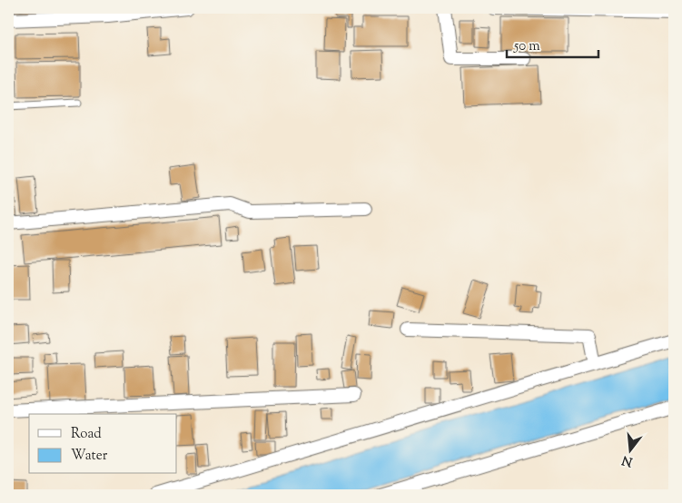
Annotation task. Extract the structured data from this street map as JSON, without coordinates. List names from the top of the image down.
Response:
{
  "legend": ["Road", "Water"],
  "scale_bar": "50 m",
  "north": "bottom"
}
